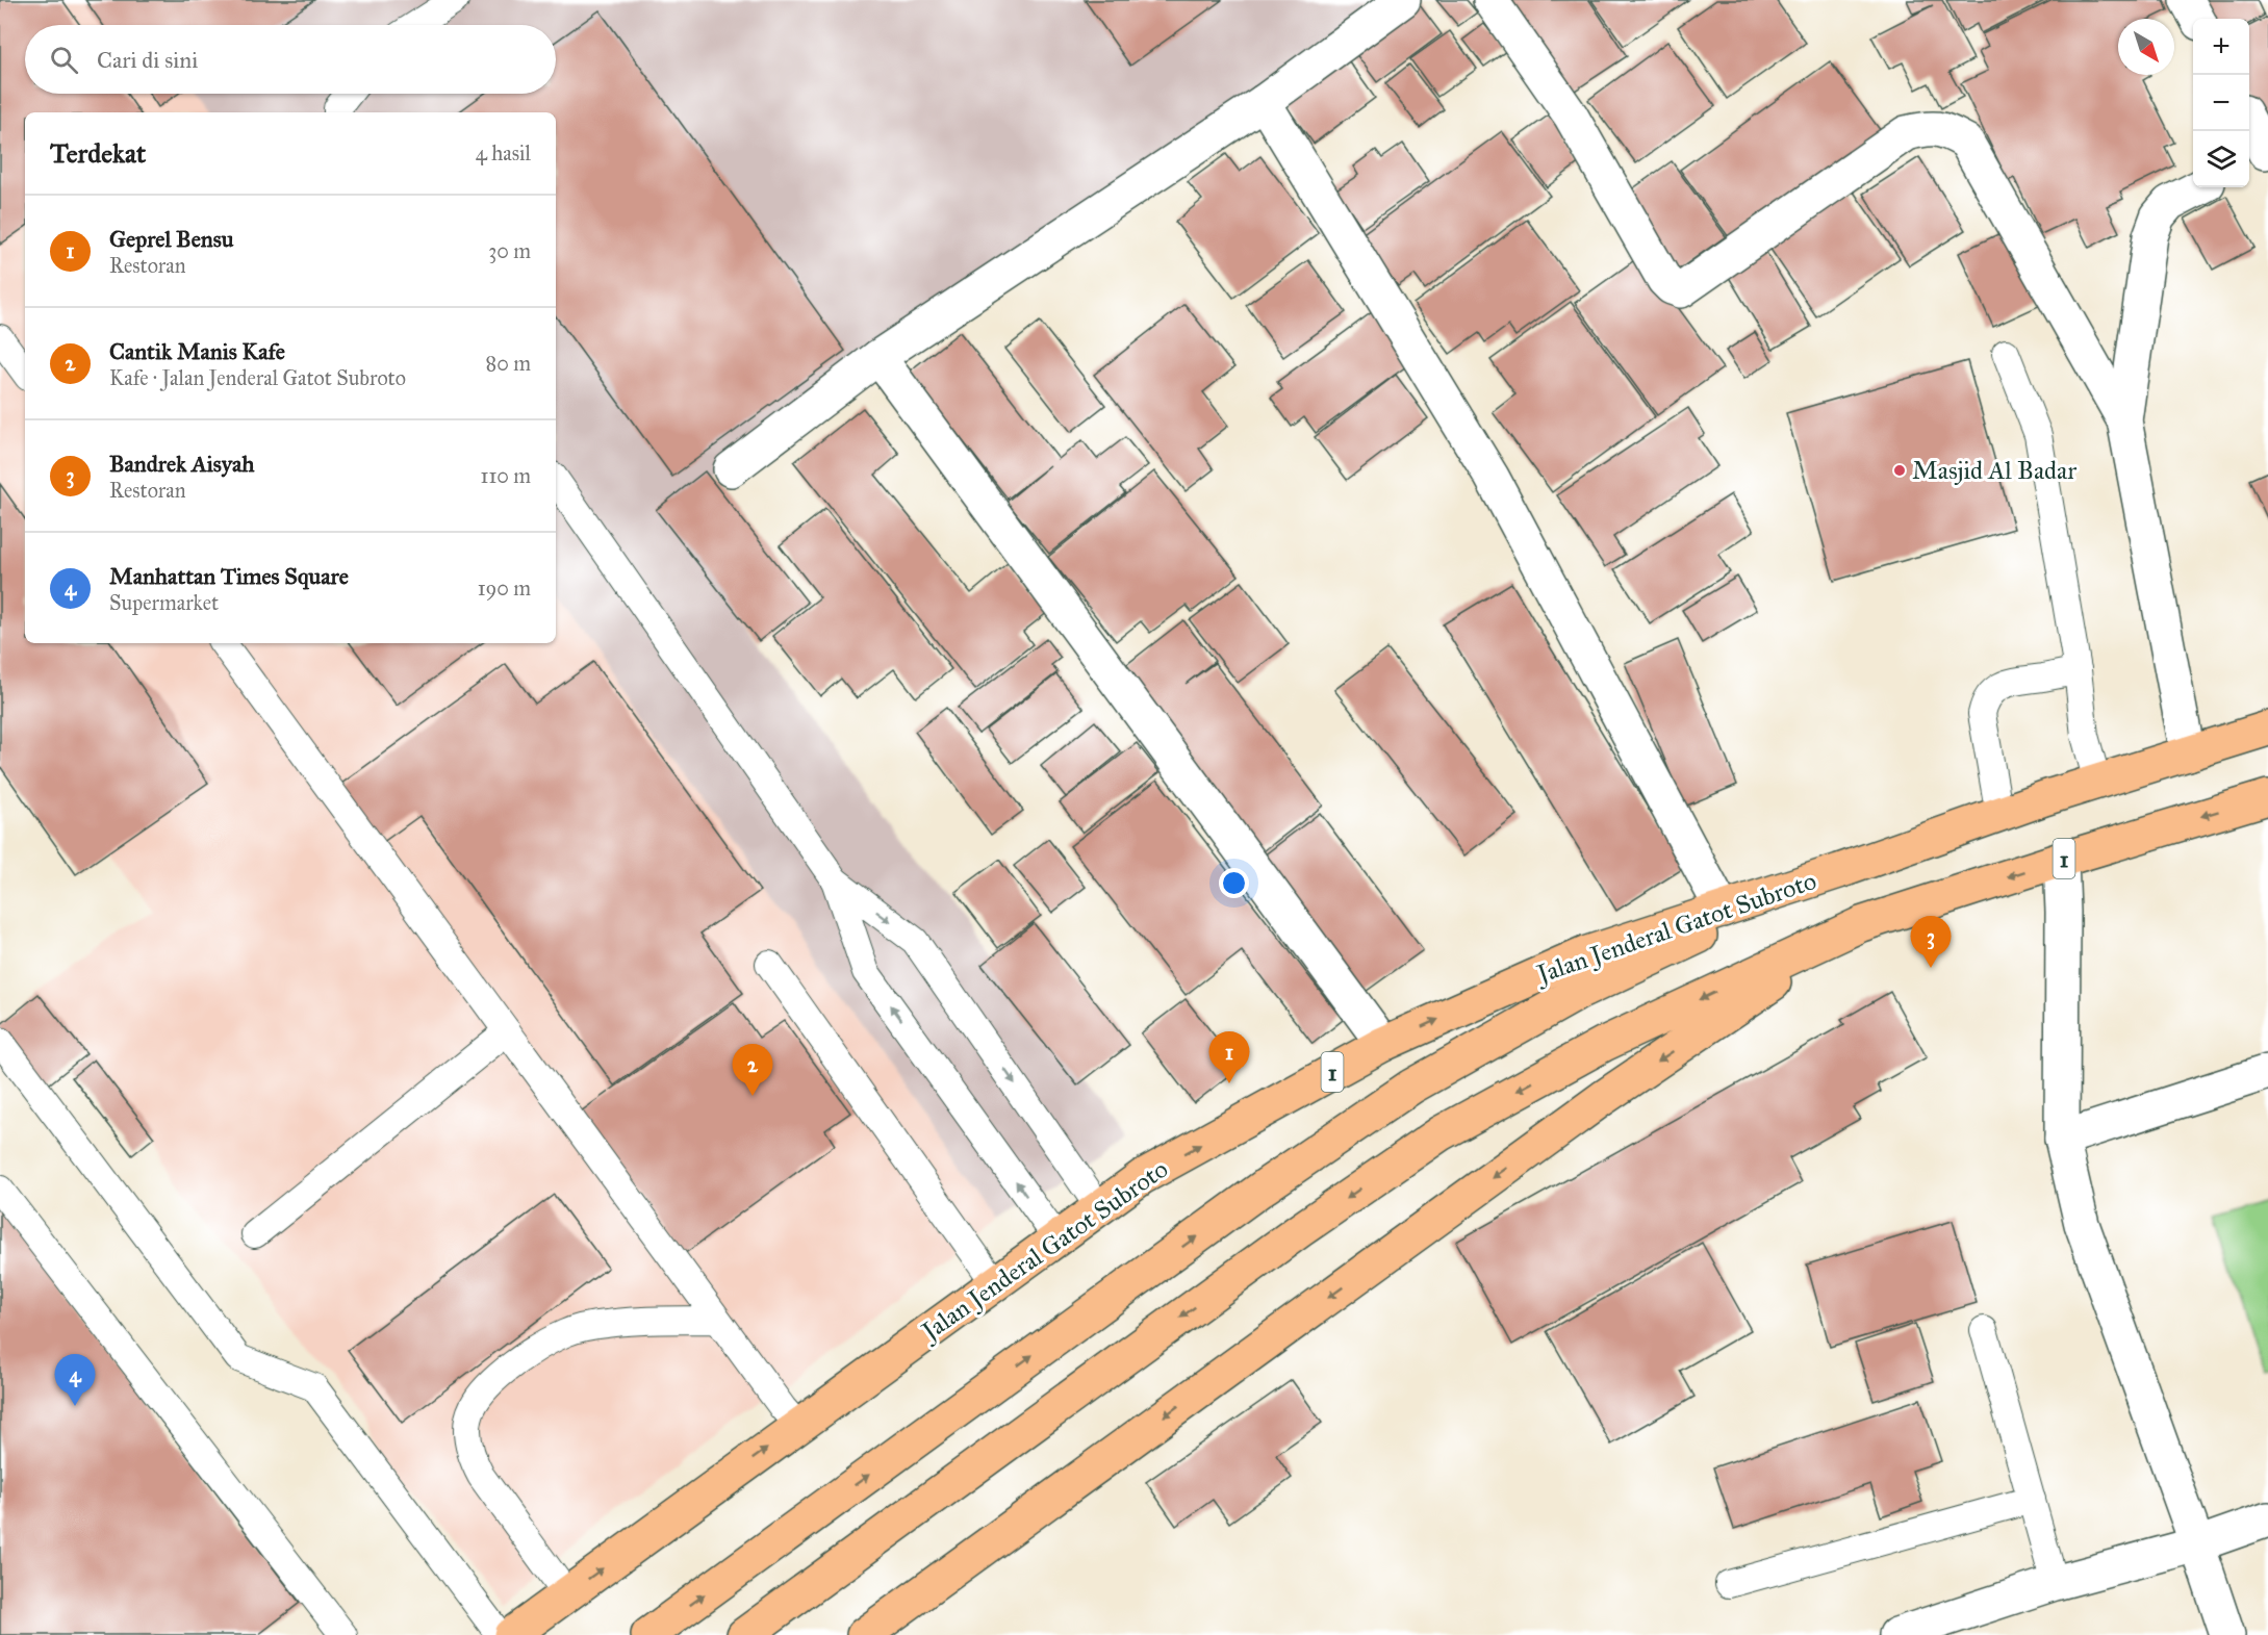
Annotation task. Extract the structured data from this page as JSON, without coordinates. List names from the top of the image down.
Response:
{
  "streets": {
    "highway": ["1", "Jalan Jenderal Gatot Subroto"]
  },
  "places": ["Masjid Al Badar"],
  "north": "bottom right",
  "page": {
    "map_buttons": ["+", "−"],
    "search": "Cari di sini",
    "heading": ["Terdekat", "4 hasil"],
    "list": [
      {
        "mark": "1",
        "name": "Geprel Bensu",
        "note": "Restoran",
        "value": "30 m"
      },
      {
        "mark": "2",
        "name": "Cantik Manis Kafe",
        "note": "Kafe · Jalan Jenderal Gatot Subroto",
        "value": "80 m"
      },
      {
        "mark": "3",
        "name": "Bandrek Aisyah",
        "note": "Restoran",
        "value": "110 m"
      },
      {
        "mark": "4",
        "name": "Manhattan Times Square",
        "note": "Supermarket",
        "value": "190 m"
      }
    ],
    "pins": [
      "3",
      "1",
      "2",
      "4"
    ]
  }
}
